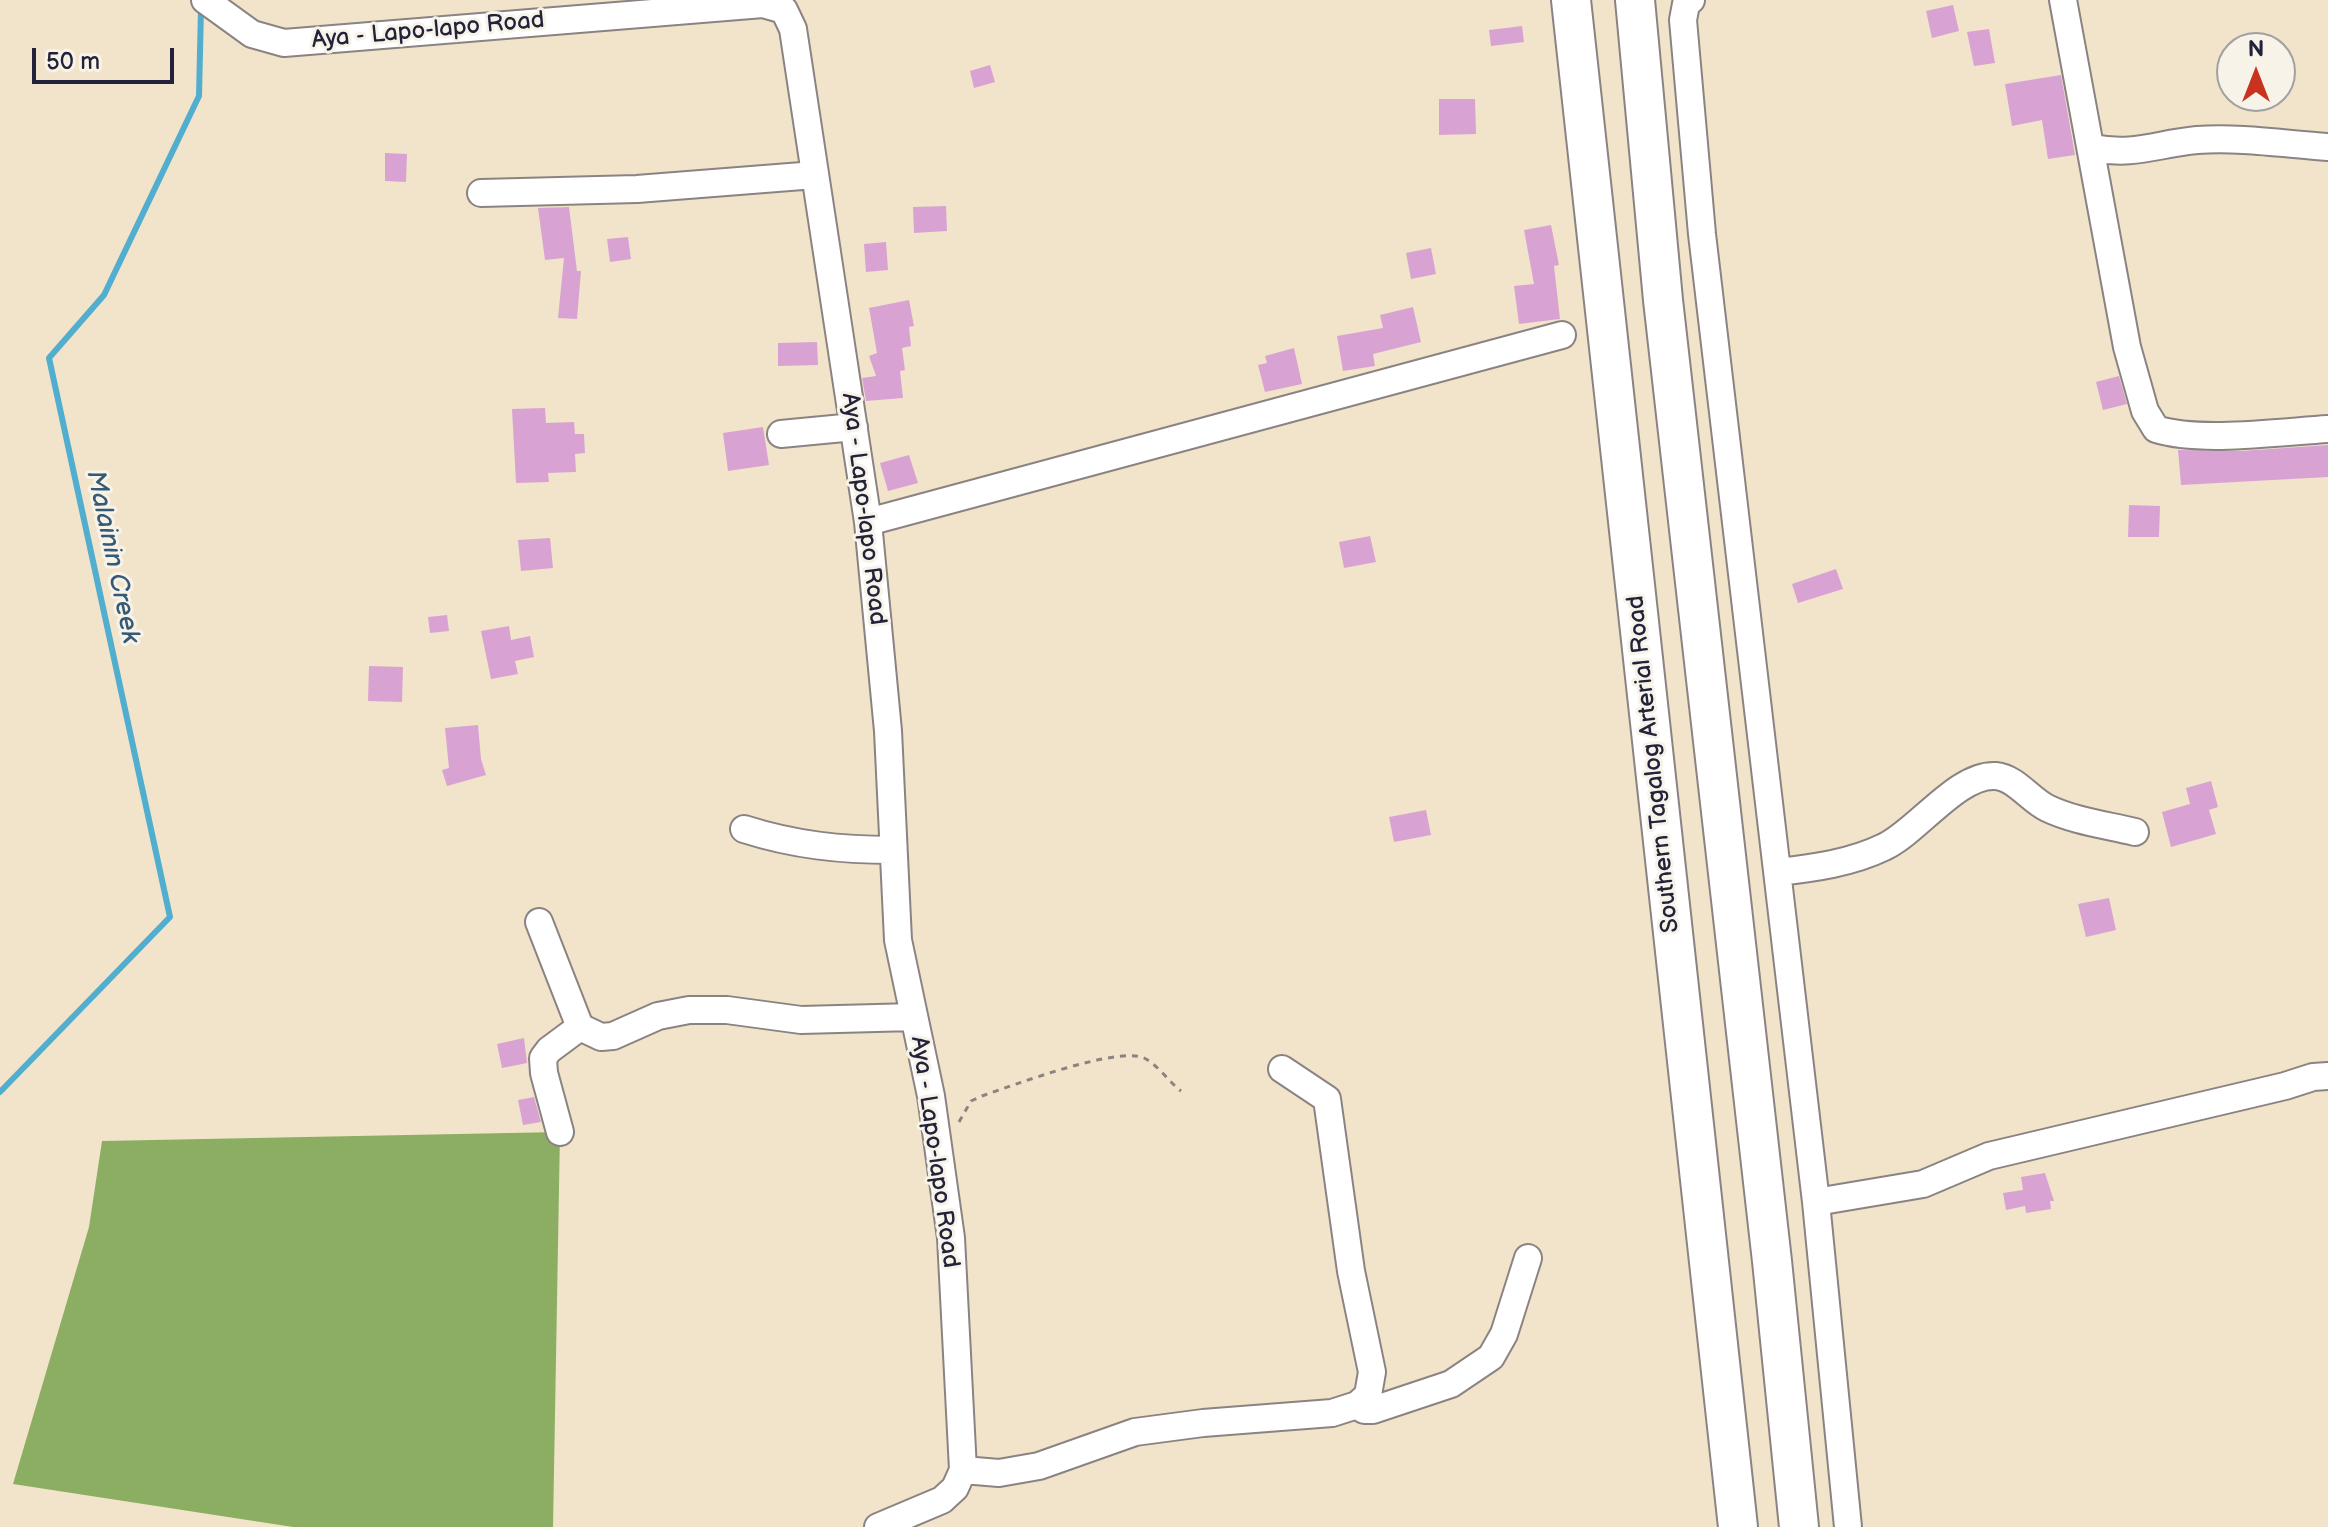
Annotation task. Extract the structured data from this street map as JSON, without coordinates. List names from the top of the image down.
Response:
{
  "streets": {
    "highway": ["Southern Tagalog Arterial Road"],
    "street": ["Aya - Lapo-lapo Road"]
  },
  "water": ["Malainin Creek"],
  "scale_bar": "50 m",
  "north": "top"
}
